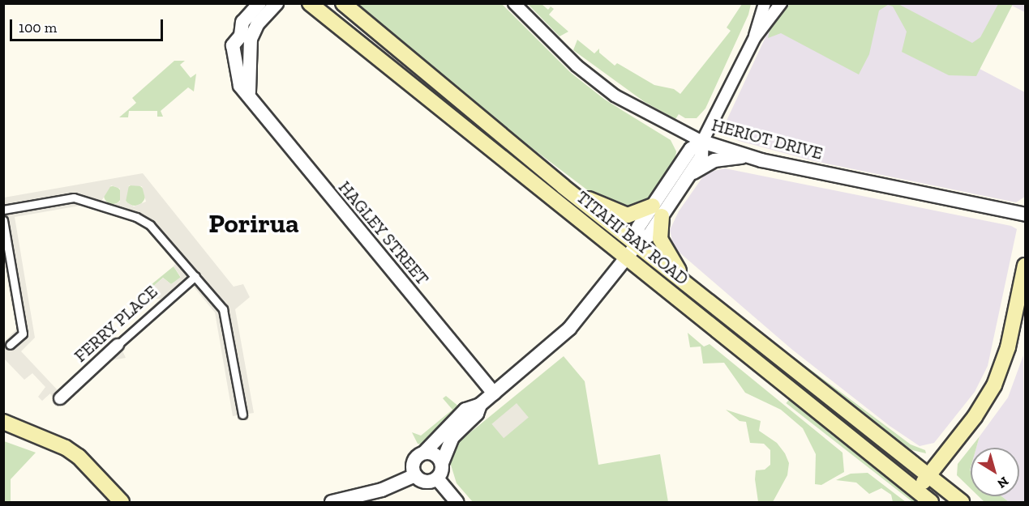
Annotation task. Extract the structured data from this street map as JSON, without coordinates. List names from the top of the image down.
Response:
{
  "streets": {
    "main road": ["TITAHI BAY ROAD"],
    "street": ["HERIOT DRIVE", "HAGLEY STREET", "FERRY PLACE"]
  },
  "districts": ["Porirua"],
  "scale_bar": "100 m",
  "north": "bottom right"
}
